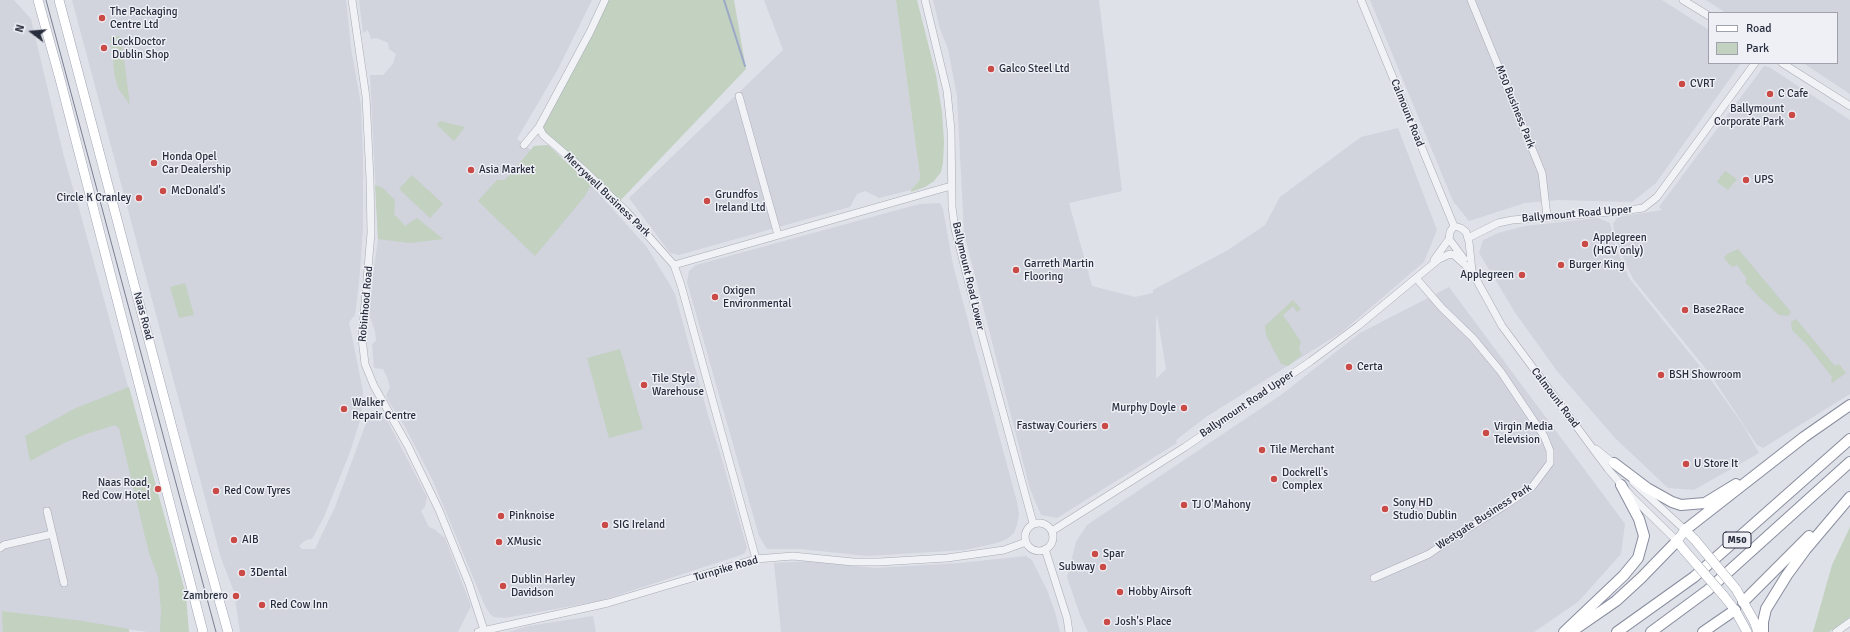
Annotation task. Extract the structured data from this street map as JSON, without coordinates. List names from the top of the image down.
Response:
{
  "streets": {
    "highway": ["M50"],
    "main road": ["Naas Road"],
    "street": [
      "M50 Business Park",
      "Calmount Road",
      "Merrywell Business Park",
      "Ballymount Road Upper",
      "Ballymount Road Lower",
      "Robinhood Road",
      "Westgate Business Park",
      "Turnpike Road"
    ]
  },
  "crossings": [
    ["M50 Business Park", "Ballymount Road Upper"],
    ["Calmount Road", "Ballymount Road Upper"],
    ["Merrywell Business Park", "Turnpike Road"],
    ["Ballymount Road Upper", "Ballymount Road Lower"],
    ["Ballymount Road Upper", "Westgate Business Park"],
    ["Ballymount Road Upper", "Turnpike Road"],
    ["Ballymount Road Lower", "Turnpike Road"],
    ["Robinhood Road", "Turnpike Road"]
  ],
  "places": [
    "The Packaging Centre Ltd",
    "LockDoctor Dublin Shop",
    "Galco Steel Ltd",
    "CVRT",
    "C Cafe",
    "Ballymount Corporate Park",
    "Honda Opel Car Dealership",
    "Asia Market",
    "UPS",
    "McDonald's",
    "Circle K Cranley",
    "Grundfos Ireland Ltd",
    "Applegreen (HGV only)",
    "Burger King",
    "Garreth Martin Flooring",
    "Applegreen",
    "Oxigen Environmental",
    "Base2Race",
    "Certa",
    "BSH Showroom",
    "Tile Style Warehouse",
    "Murphy Doyle",
    "Walker Repair Centre",
    "Fastway Couriers",
    "Virgin Media Television",
    "Tile Merchant",
    "U Store It",
    "Dockrell's Complex",
    "Naas Road, Red Cow Hotel",
    "Red Cow Tyres",
    "TJ O'Mahony",
    "Sony HD Studio Dublin",
    "Pinknoise",
    "SIG Ireland",
    "AIB",
    "XMusic",
    "Spar",
    "Subway",
    "3Dental",
    "Dublin Harley Davidson",
    "Hobby Airsoft",
    "Zambrero",
    "Red Cow Inn",
    "Josh's Place"
  ],
  "legend": ["Road", "Park"],
  "north": "left"
}
